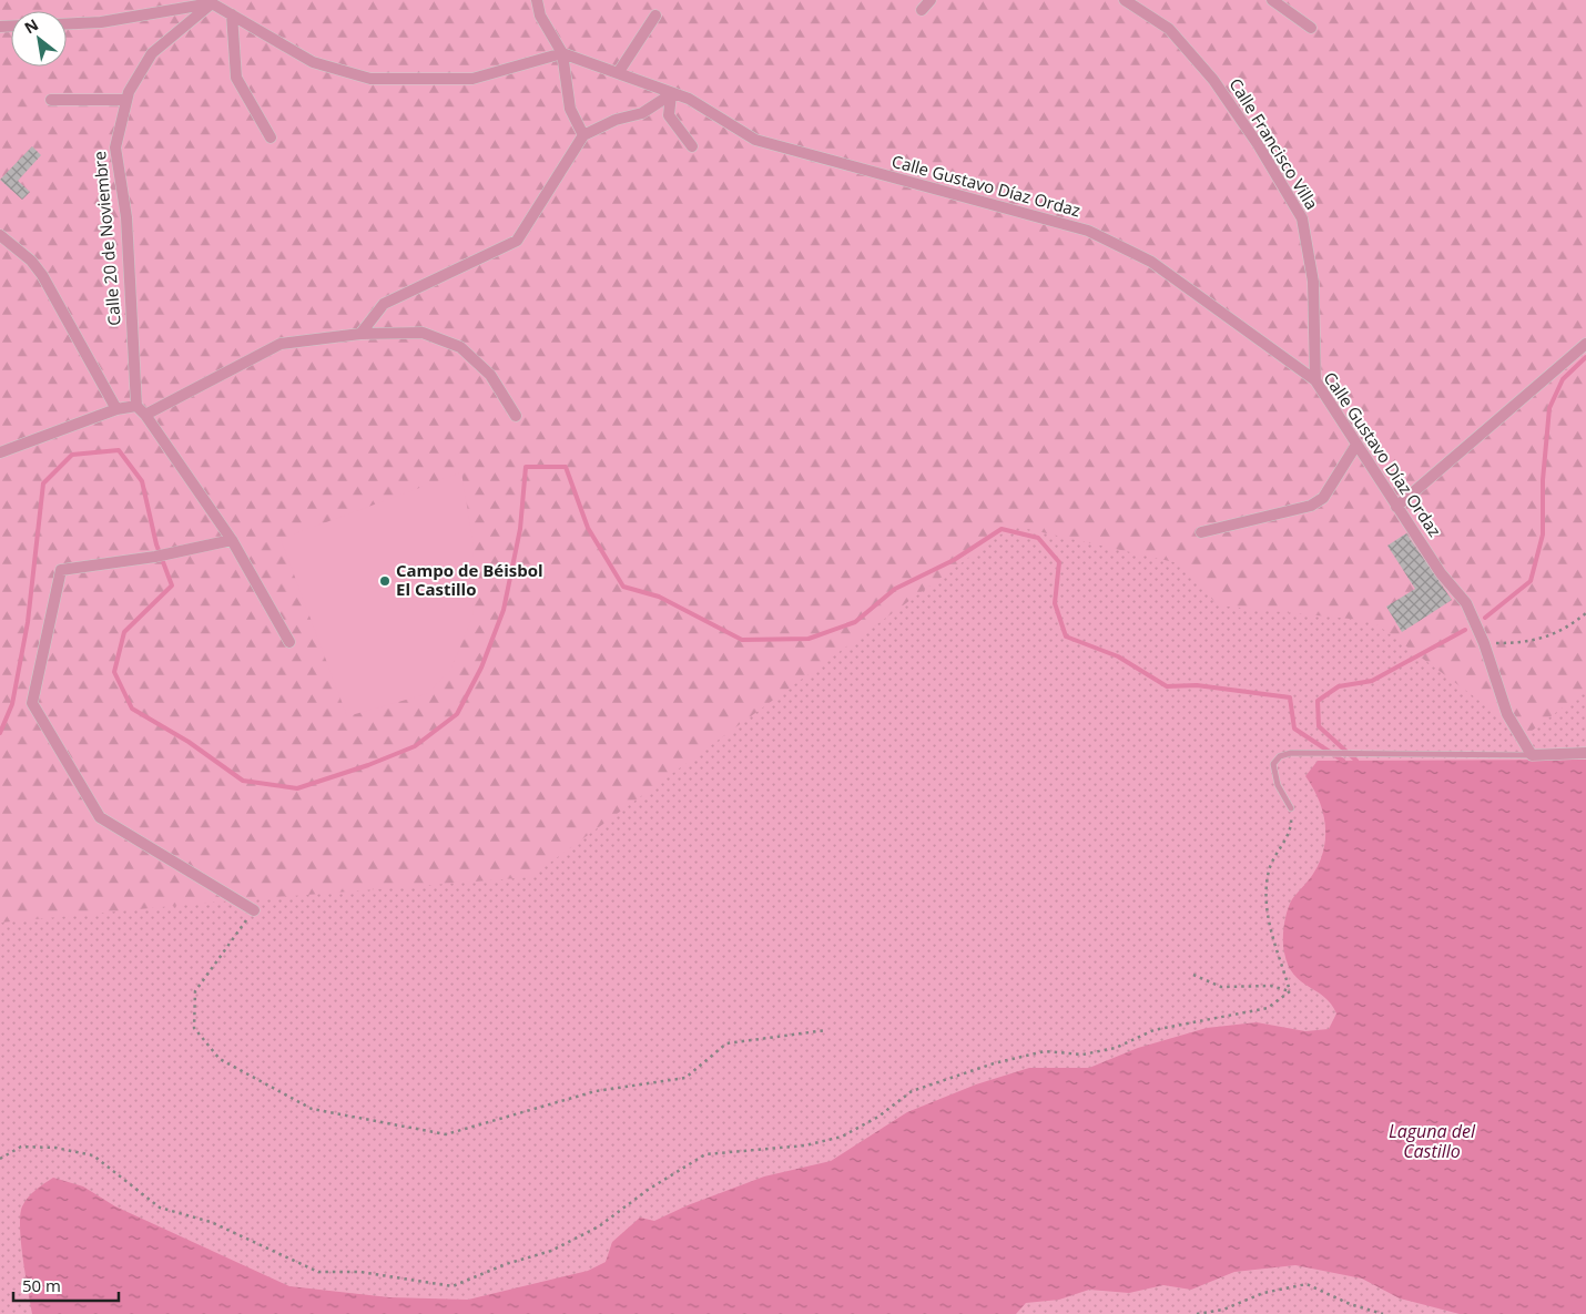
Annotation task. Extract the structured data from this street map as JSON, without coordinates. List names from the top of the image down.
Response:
{
  "streets": {
    "street": ["Calle Francisco Villa", "Calle Gustavo Díaz Ordaz", "Calle 20 de Noviembre"]
  },
  "crossings": [
    ["Calle Francisco Villa", "Calle Gustavo Díaz Ordaz"]
  ],
  "water": ["Laguna del Castillo"],
  "places": ["Campo de Béisbol El Castillo"],
  "scale_bar": "50 m",
  "north": "top left"
}
